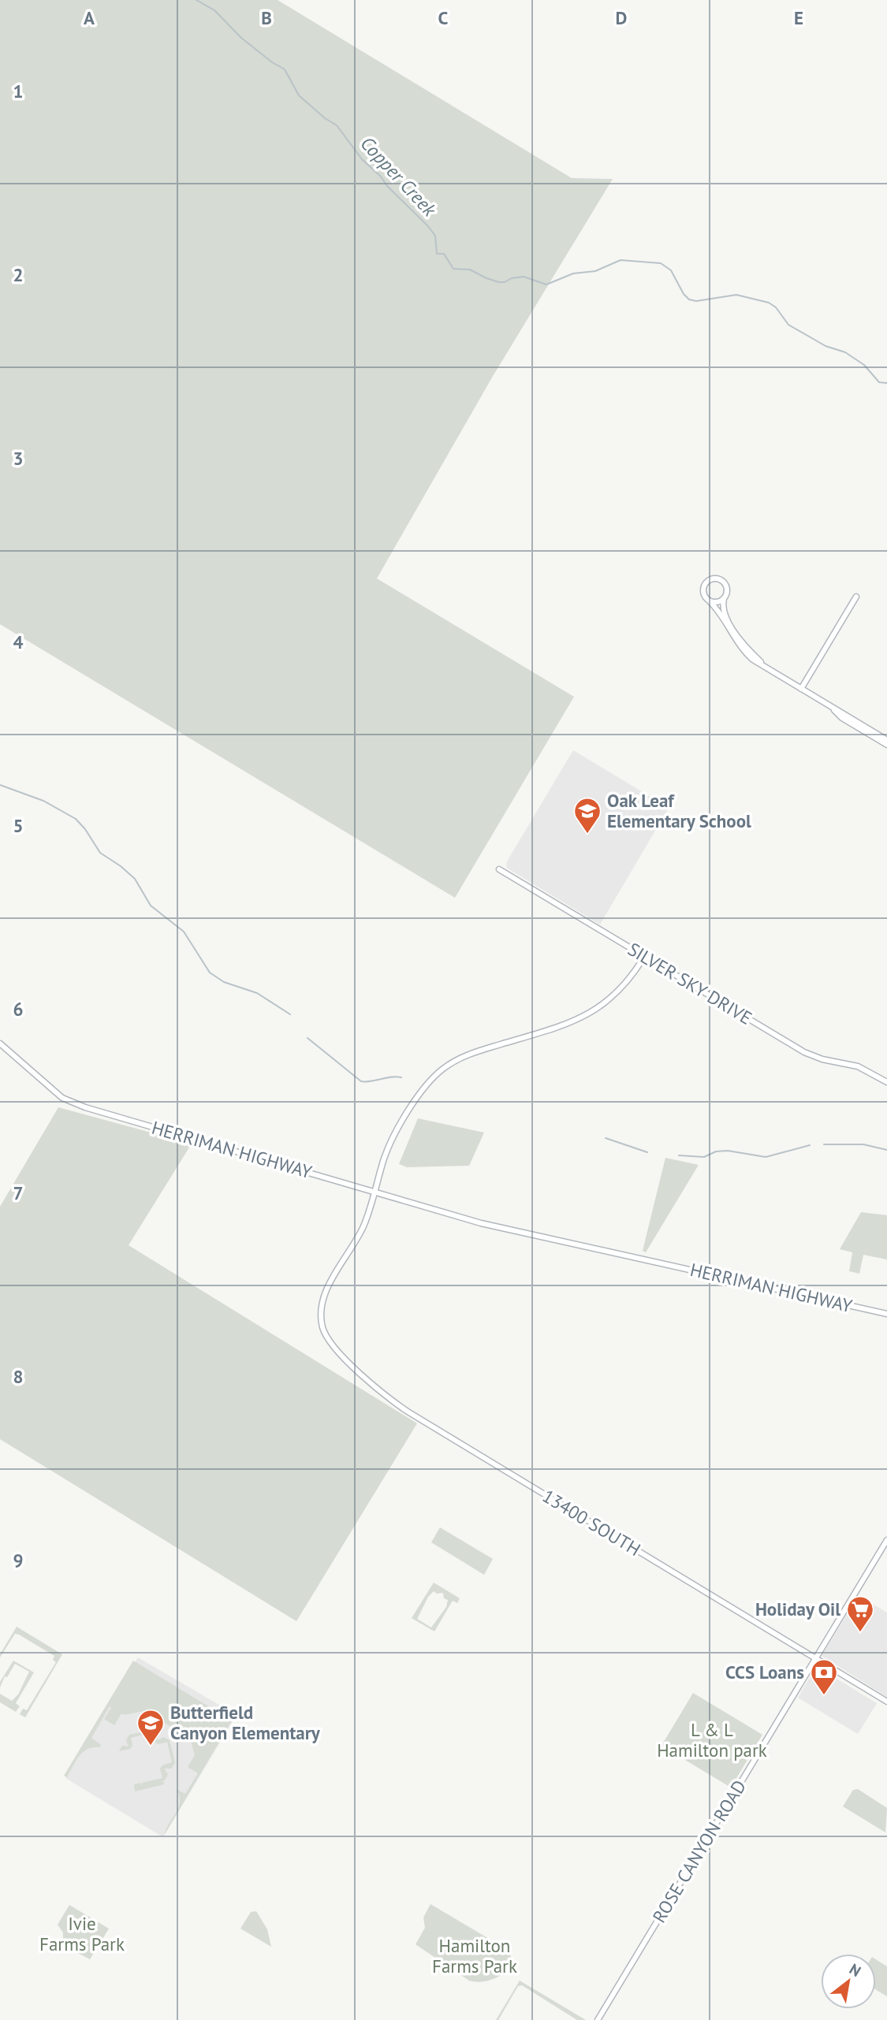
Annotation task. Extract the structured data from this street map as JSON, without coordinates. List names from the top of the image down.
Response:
{
  "streets": {
    "street": [
      "SILVER SKY DRIVE",
      "HERRIMAN HIGHWAY",
      "13400 SOUTH",
      "ROSE CANYON ROAD"
    ]
  },
  "crossings": [
    ["HERRIMAN HIGHWAY", "13400 SOUTH"],
    ["13400 SOUTH", "ROSE CANYON ROAD"]
  ],
  "water": ["Copper Creek"],
  "parks": ["L & L Hamilton park", "Ivie Farms Park", "Hamilton Farms Park"],
  "places": {
    "school or university": ["Oak Leaf Elementary School", "Butterfield Canyon Elementary"],
    "supermarket": ["Holiday Oil"],
    "bank": ["CCS Loans"]
  },
  "north": "top right",
  "grid": {
    "columns": [
      "A",
      "B",
      "C",
      "D",
      "E"
    ],
    "rows": [
      "1",
      "2",
      "3",
      "4",
      "5",
      "6",
      "7",
      "8",
      "9"
    ]
  }
}
